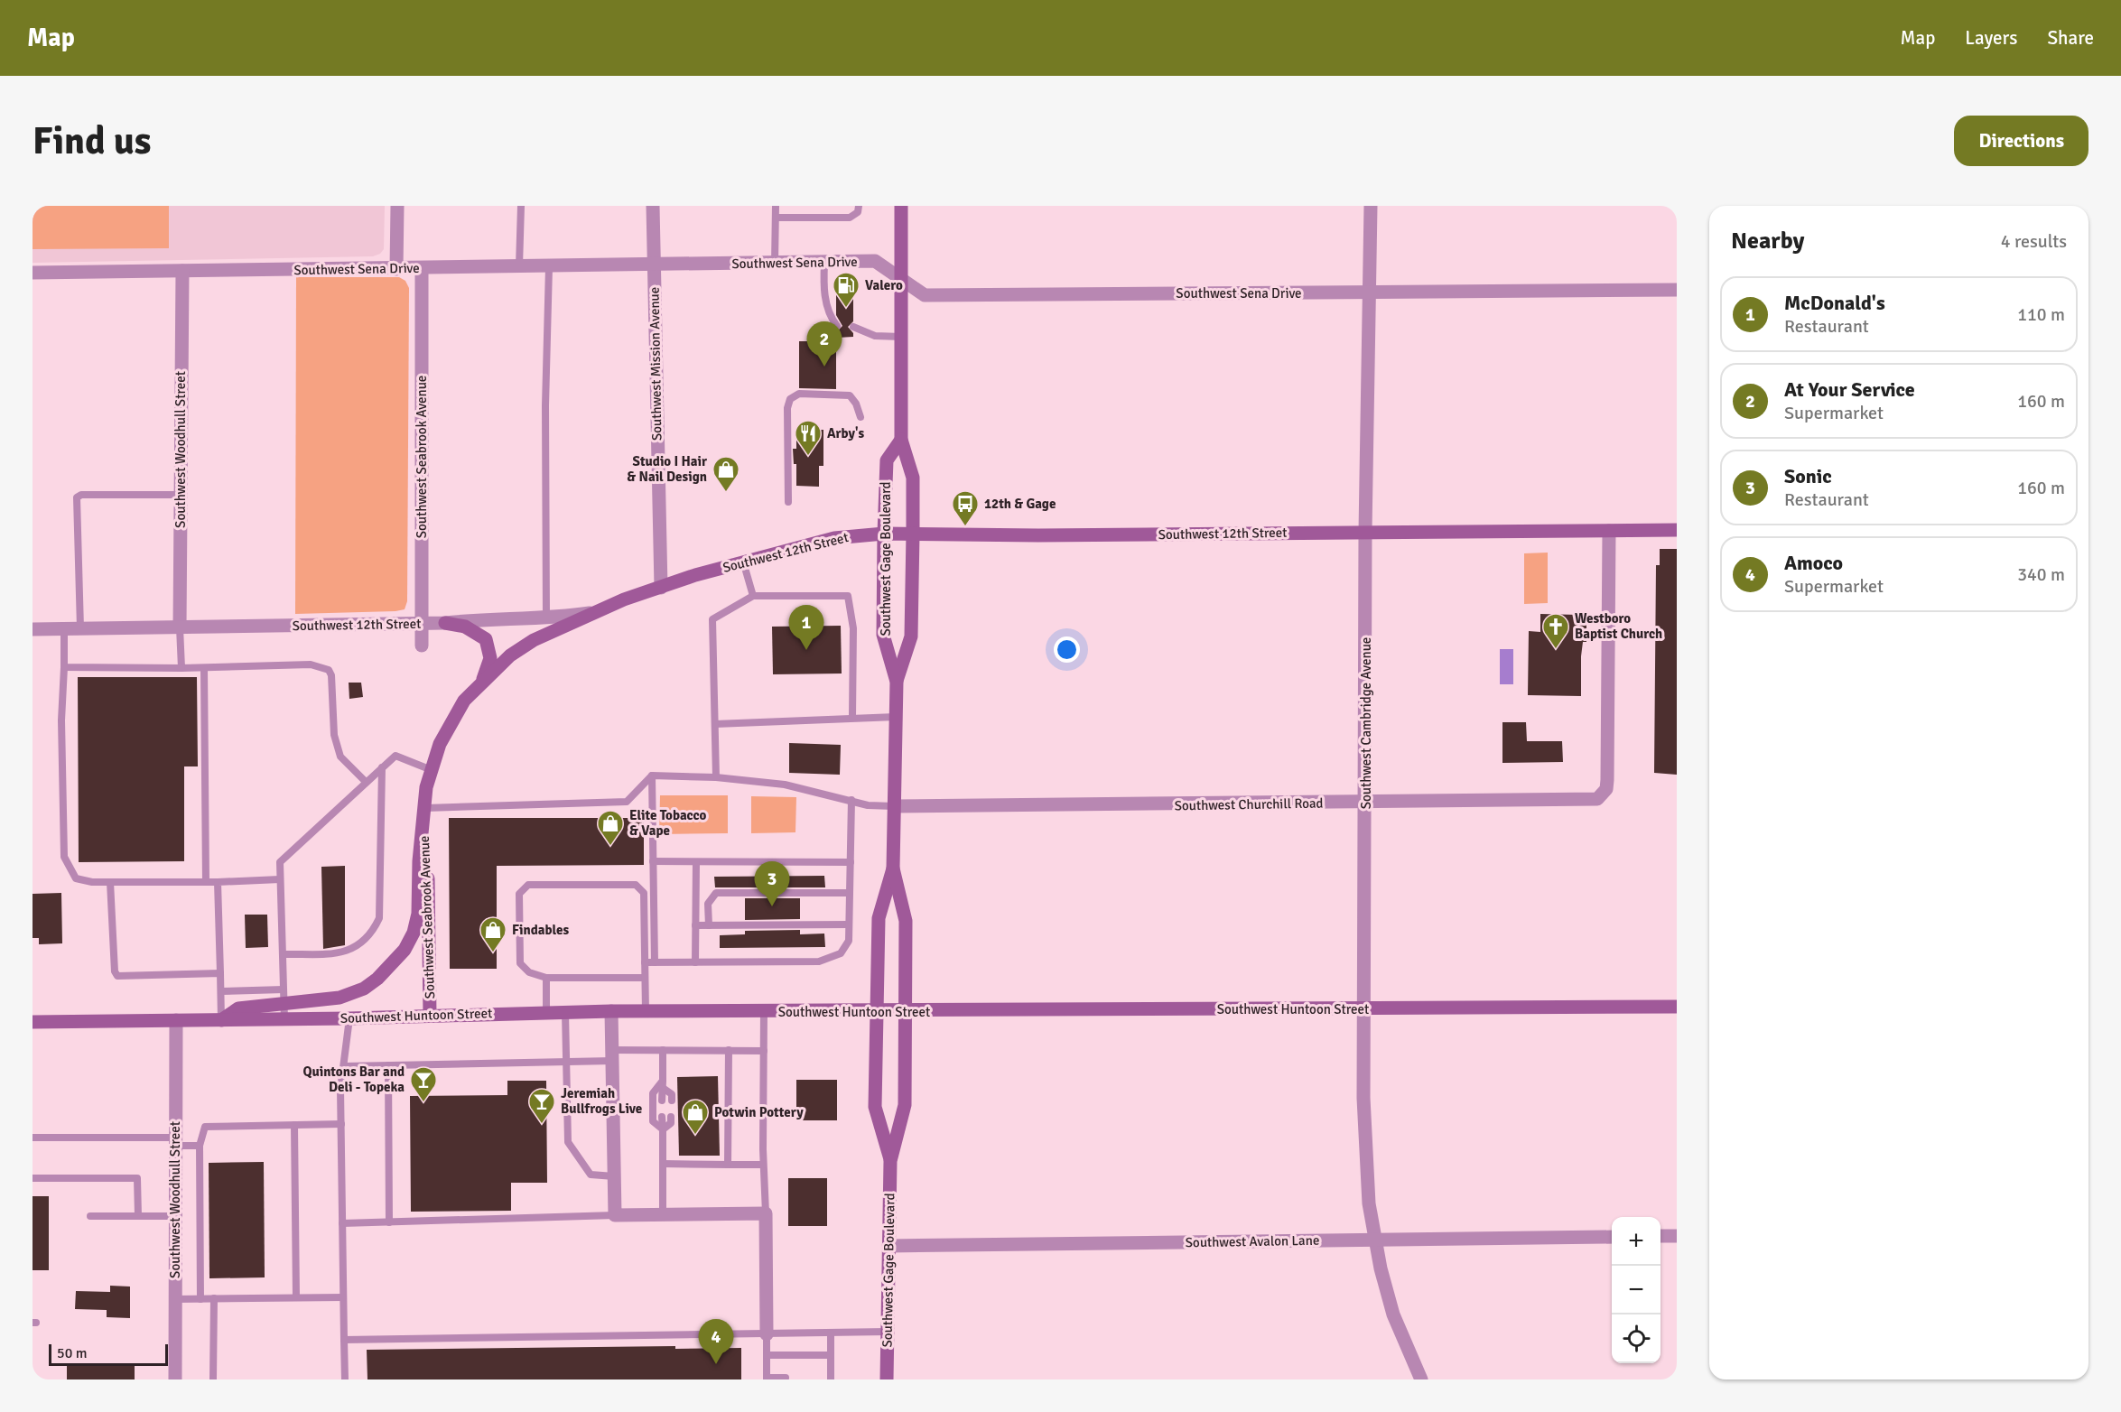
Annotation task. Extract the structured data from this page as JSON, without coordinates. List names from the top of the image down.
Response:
{
  "streets": {
    "main road": [
      "Southwest Seabrook Avenue",
      "Southwest 12th Street",
      "Southwest Gage Boulevard",
      "Southwest Huntoon Street"
    ],
    "street": [
      "Southwest Sena Drive",
      "Southwest Mission Avenue",
      "Southwest Woodhull Street",
      "Southwest Cambridge Avenue",
      "Southwest Churchill Road",
      "Southwest Avalon Lane"
    ]
  },
  "crossings": [
    ["Southwest Sena Drive", "Southwest Mission Avenue"],
    ["Southwest Sena Drive", "Southwest Woodhull Street"],
    ["Southwest Sena Drive", "Southwest Seabrook Avenue"],
    ["Southwest Sena Drive", "Southwest Gage Boulevard"],
    ["Southwest Sena Drive", "Southwest Cambridge Avenue"],
    ["Southwest Mission Avenue", "Southwest 12th Street"],
    ["Southwest Woodhull Street", "Southwest 12th Street"],
    ["Southwest Seabrook Avenue", "Southwest 12th Street"],
    ["Southwest Seabrook Avenue", "Southwest Huntoon Street"],
    ["Southwest 12th Street", "Southwest Gage Boulevard"],
    ["Southwest 12th Street", "Southwest Cambridge Avenue"],
    ["Southwest 12th Street", "Southwest Churchill Road"],
    ["Southwest Gage Boulevard", "Southwest Churchill Road"],
    ["Southwest Gage Boulevard", "Southwest Huntoon Street"],
    ["Southwest Gage Boulevard", "Southwest Avalon Lane"],
    ["Southwest Cambridge Avenue", "Southwest Churchill Road"],
    ["Southwest Cambridge Avenue", "Southwest Huntoon Street"],
    ["Southwest Cambridge Avenue", "Southwest Avalon Lane"]
  ],
  "places": {
    "fuel station": ["Valero"],
    "restaurant": ["Arby's"],
    "shop": [
      "Studio I Hair & Nail Design",
      "Elite Tobacco & Vape",
      "Findables",
      "Potwin Pottery"
    ],
    "bus stop": ["12th & Gage"],
    "church": ["Westboro Baptist Church"],
    "bar": ["Quintons Bar and Deli - Topeka", "Jeremiah Bullfrogs Live"]
  },
  "scale_bar": "50 m",
  "page": {
    "header": "Map",
    "nav": ["Map", "Layers", "Share"],
    "buttons": "Directions",
    "title": "Find us",
    "heading": ["Nearby", "4 results"],
    "list": [
      {
        "mark": "1",
        "name": "McDonald's",
        "note": "Restaurant",
        "value": "110 m"
      },
      {
        "mark": "2",
        "name": "At Your Service",
        "note": "Supermarket",
        "value": "160 m"
      },
      {
        "mark": "3",
        "name": "Sonic",
        "note": "Restaurant",
        "value": "160 m"
      },
      {
        "mark": "4",
        "name": "Amoco",
        "note": "Supermarket",
        "value": "340 m"
      }
    ],
    "pins": [
      "2",
      "1",
      "3",
      "4"
    ],
    "map_buttons": ["+", "−"],
    "scale": "50 m"
  }
}
